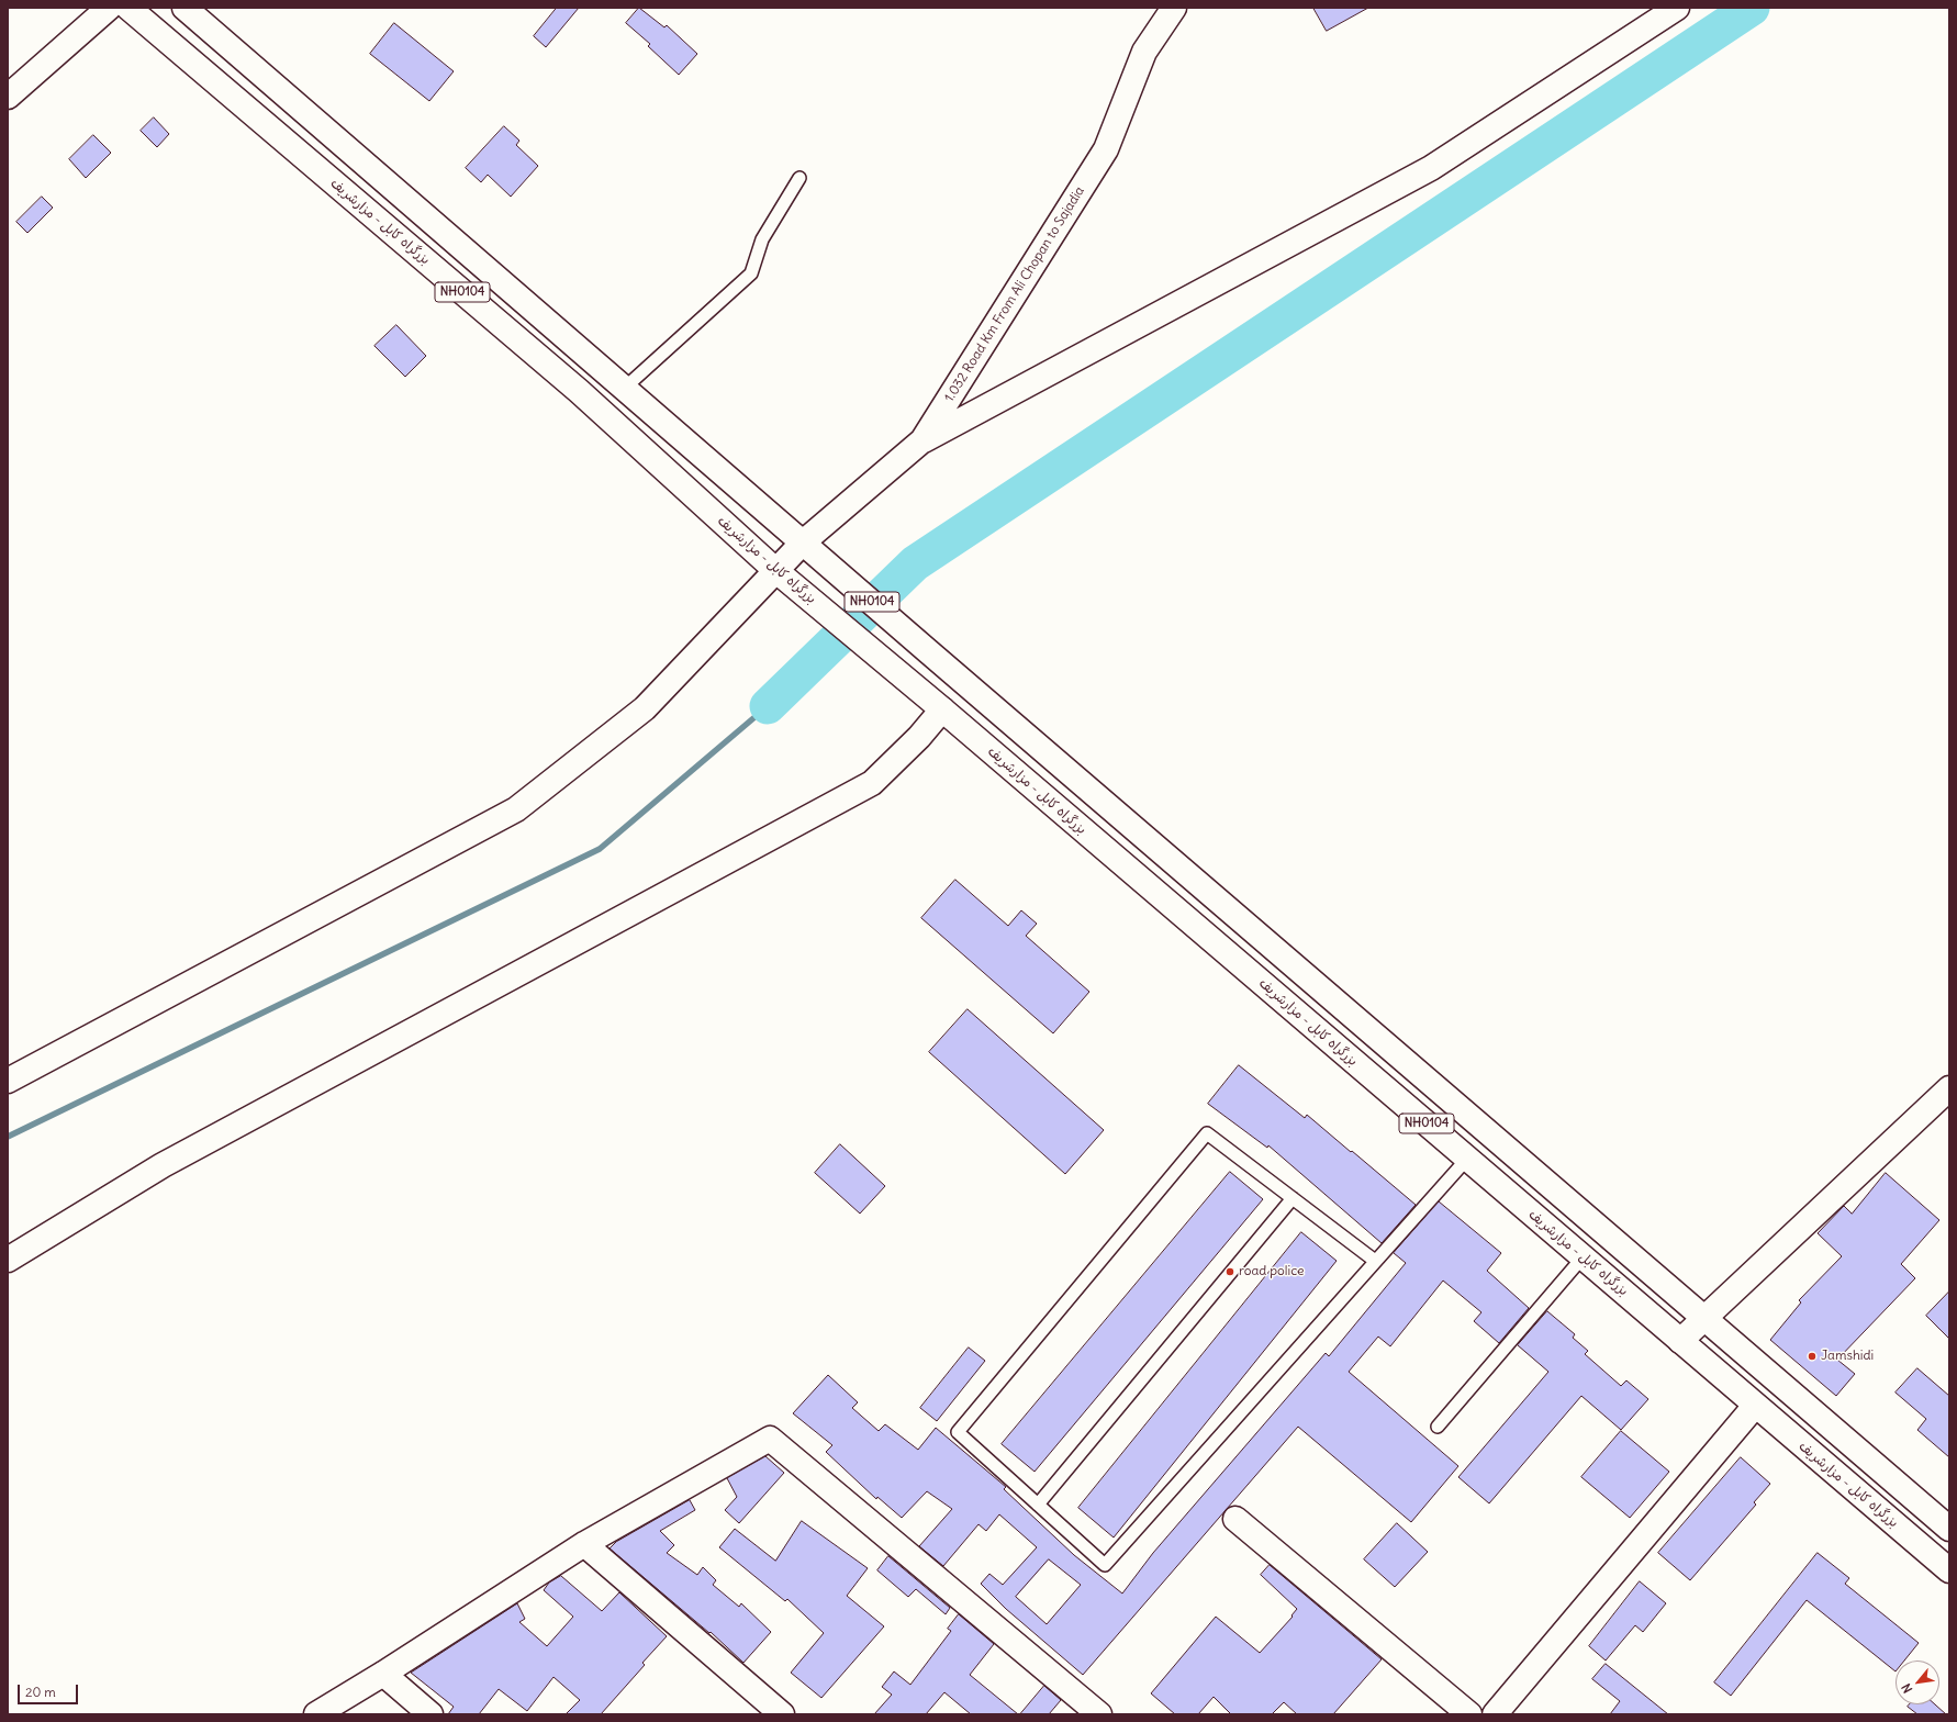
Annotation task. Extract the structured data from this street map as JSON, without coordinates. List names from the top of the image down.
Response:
{
  "streets": {
    "main road": ["بزرگراه کابل - مزارشریف", "NH0104", "1.032 Road Km From Ali Chopan to Sajadia"]
  },
  "crossings": [
    ["بزرگراه کابل - مزارشریف", "1.032 Road Km From Ali Chopan to Sajadia"],
    ["NH0104", "1.032 Road Km From Ali Chopan to Sajadia"]
  ],
  "places": ["road police", "Jamshidi"],
  "scale_bar": "20 m",
  "north": "bottom left"
}
